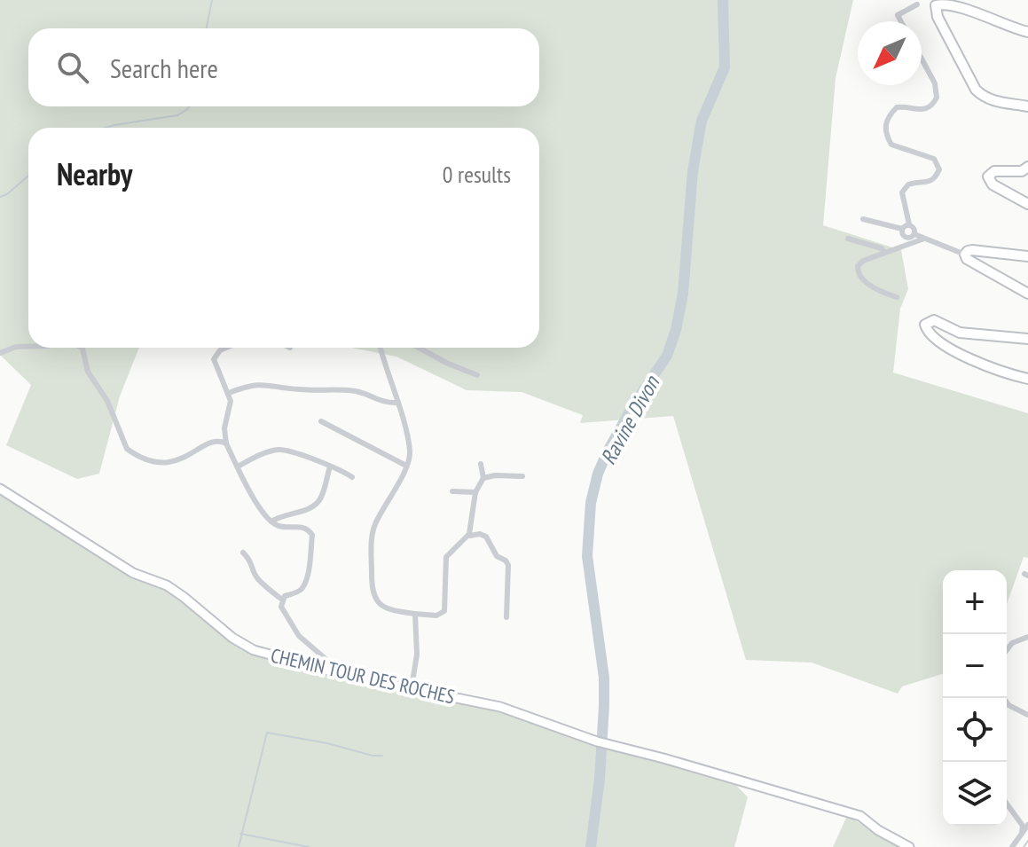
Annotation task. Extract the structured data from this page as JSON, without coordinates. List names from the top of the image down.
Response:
{
  "streets": {
    "street": ["CHEMIN TOUR DES ROCHES"]
  },
  "water": ["Ravine Divon"],
  "north": "bottom left",
  "page": {
    "search": "Search here",
    "heading": ["Nearby", "0 results"],
    "map_buttons": ["+", "−"]
  }
}
